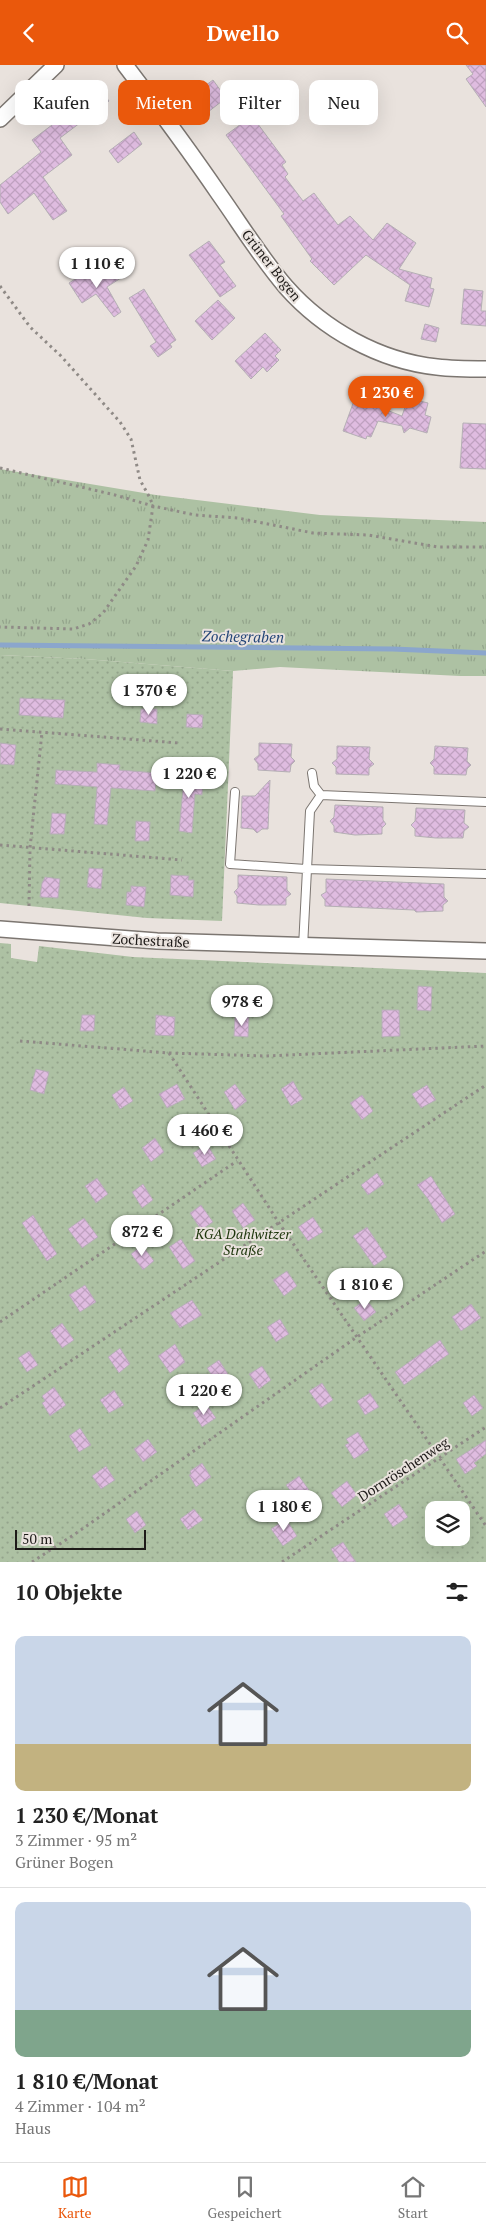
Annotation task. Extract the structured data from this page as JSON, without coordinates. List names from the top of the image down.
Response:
{
  "streets": {
    "street": ["Grüner Bogen", "Zochestraße"],
    "path": ["Dornröschenweg"]
  },
  "water": ["Zochegraben"],
  "parks": ["KGA Dahlwitzer Straße"],
  "scale_bar": "50 m",
  "page": {
    "header": "Dwello",
    "chip": [
      "Kaufen",
      "Mieten",
      "Filter",
      "Neu"
    ],
    "price": [
      "1 110 €",
      "1 230 €",
      "1 370 €",
      "1 220 €",
      "978 €",
      "1 460 €",
      "872 €",
      "1 810 €",
      "1 220 €",
      "1 180 €"
    ],
    "scale": "50 m",
    "heading": "10 Objekte",
    "list": [
      {
        "name": "1 230 €/Monat",
        "note": "3 Zimmer · 95 m² · Grüner Bogen"
      },
      {
        "name": "1 810 €/Monat",
        "note": "4 Zimmer · 104 m² · Haus"
      }
    ],
    "tabs": ["Karte", "Gespeichert", "Start"]
  }
}
